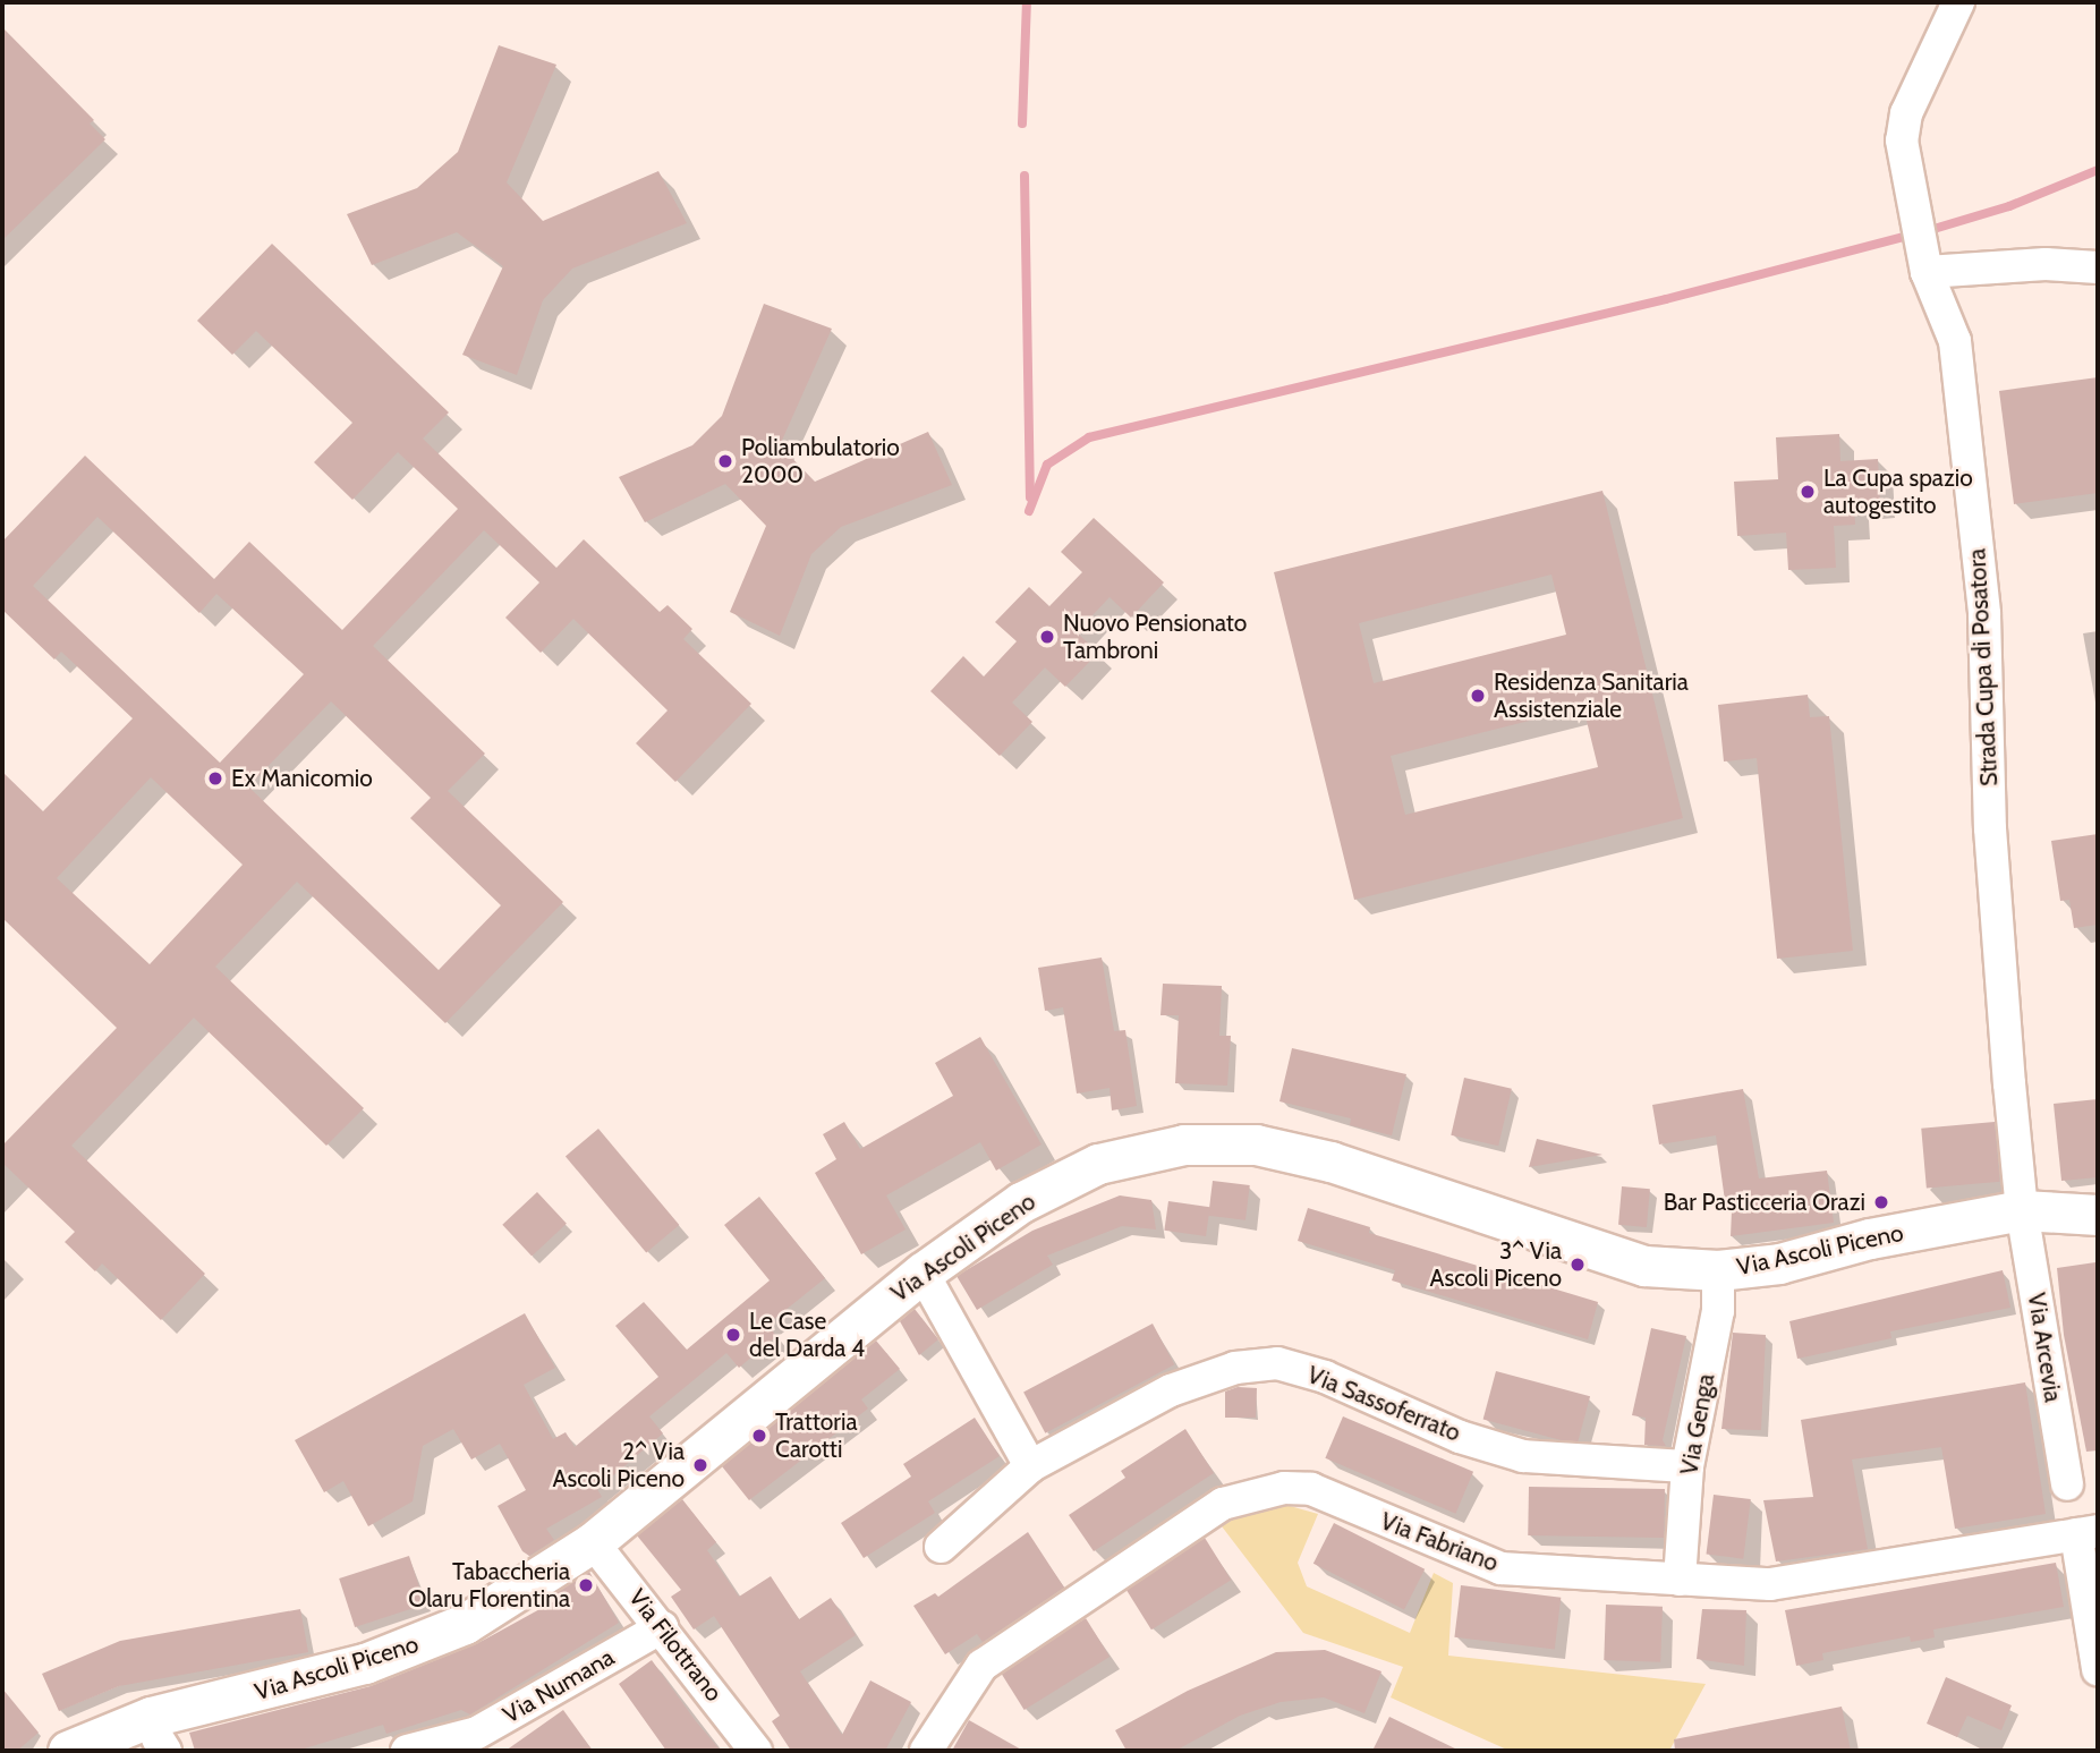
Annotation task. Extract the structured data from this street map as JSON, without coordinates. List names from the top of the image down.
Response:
{
  "streets": {
    "street": [
      "Strada Cupa di Posatora",
      "Via Ascoli Piceno",
      "Via Arcevia",
      "Via Sassoferrato",
      "Via Genga",
      "Via Fabriano",
      "Via Filottrano",
      "Via Numana"
    ]
  },
  "crossings": [
    ["Strada Cupa di Posatora", "Via Ascoli Piceno"],
    ["Strada Cupa di Posatora", "Via Arcevia"],
    ["Via Ascoli Piceno", "Via Arcevia"],
    ["Via Ascoli Piceno", "Via Genga"],
    ["Via Ascoli Piceno", "Via Filottrano"],
    ["Via Sassoferrato", "Via Genga"],
    ["Via Genga", "Via Fabriano"],
    ["Via Filottrano", "Via Numana"]
  ],
  "places": [
    "Poliambulatorio 2000",
    "La Cupa spazio autogestito",
    "Nuovo Pensionato Tambroni",
    "Residenza Sanitaria Assistenziale",
    "Ex Manicomio",
    "Bar Pasticceria Orazi",
    "3^ Via Ascoli Piceno",
    "Le Case del Darda 4",
    "Trattoria Carotti",
    "2^ Via Ascoli Piceno",
    "Tabaccheria Olaru Florentina"
  ]
}
